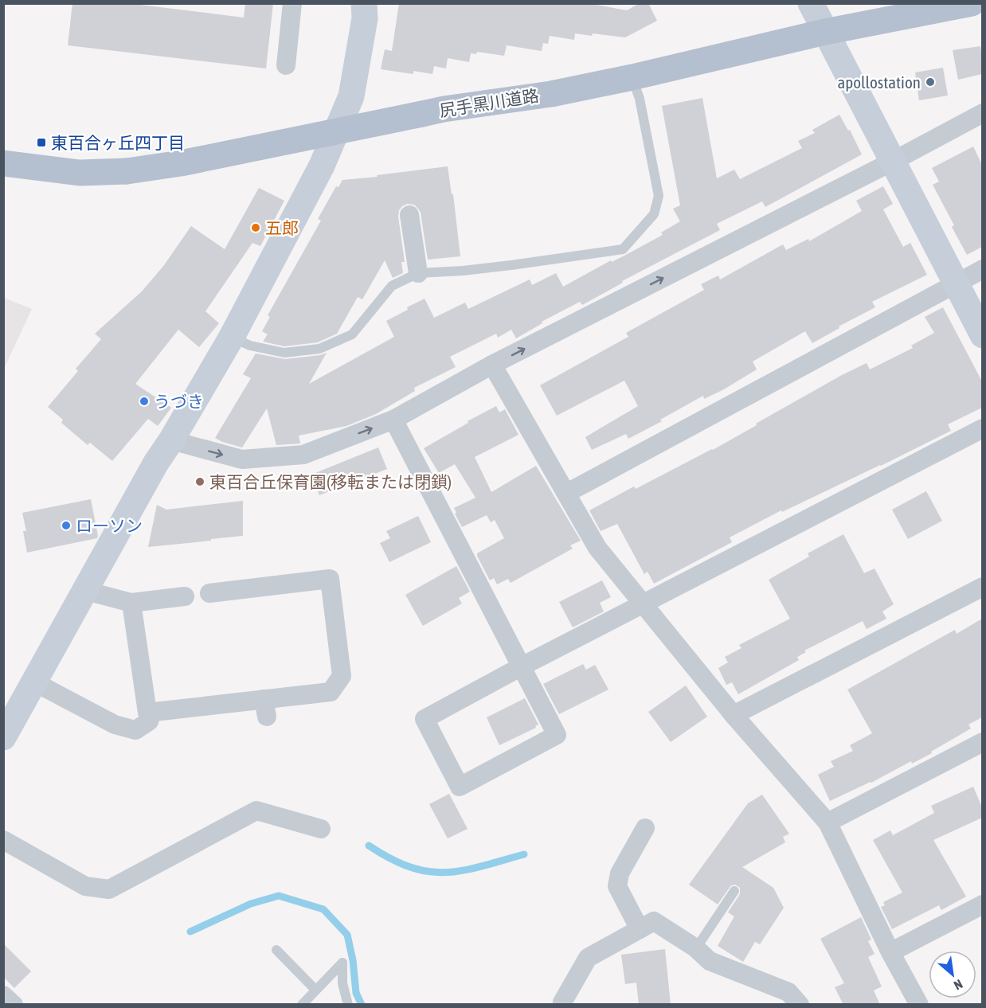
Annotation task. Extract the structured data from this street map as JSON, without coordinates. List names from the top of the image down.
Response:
{
  "streets": {
    "main road": ["尻手黒川道路"]
  },
  "places": {
    "other": [
      "apollostation",
      "五郎",
      "うづき",
      "東百合丘保育園(移転または閉鎖)",
      "ローソン"
    ],
    "transit": ["東百合ヶ丘四丁目"]
  },
  "north": "bottom right"
}
